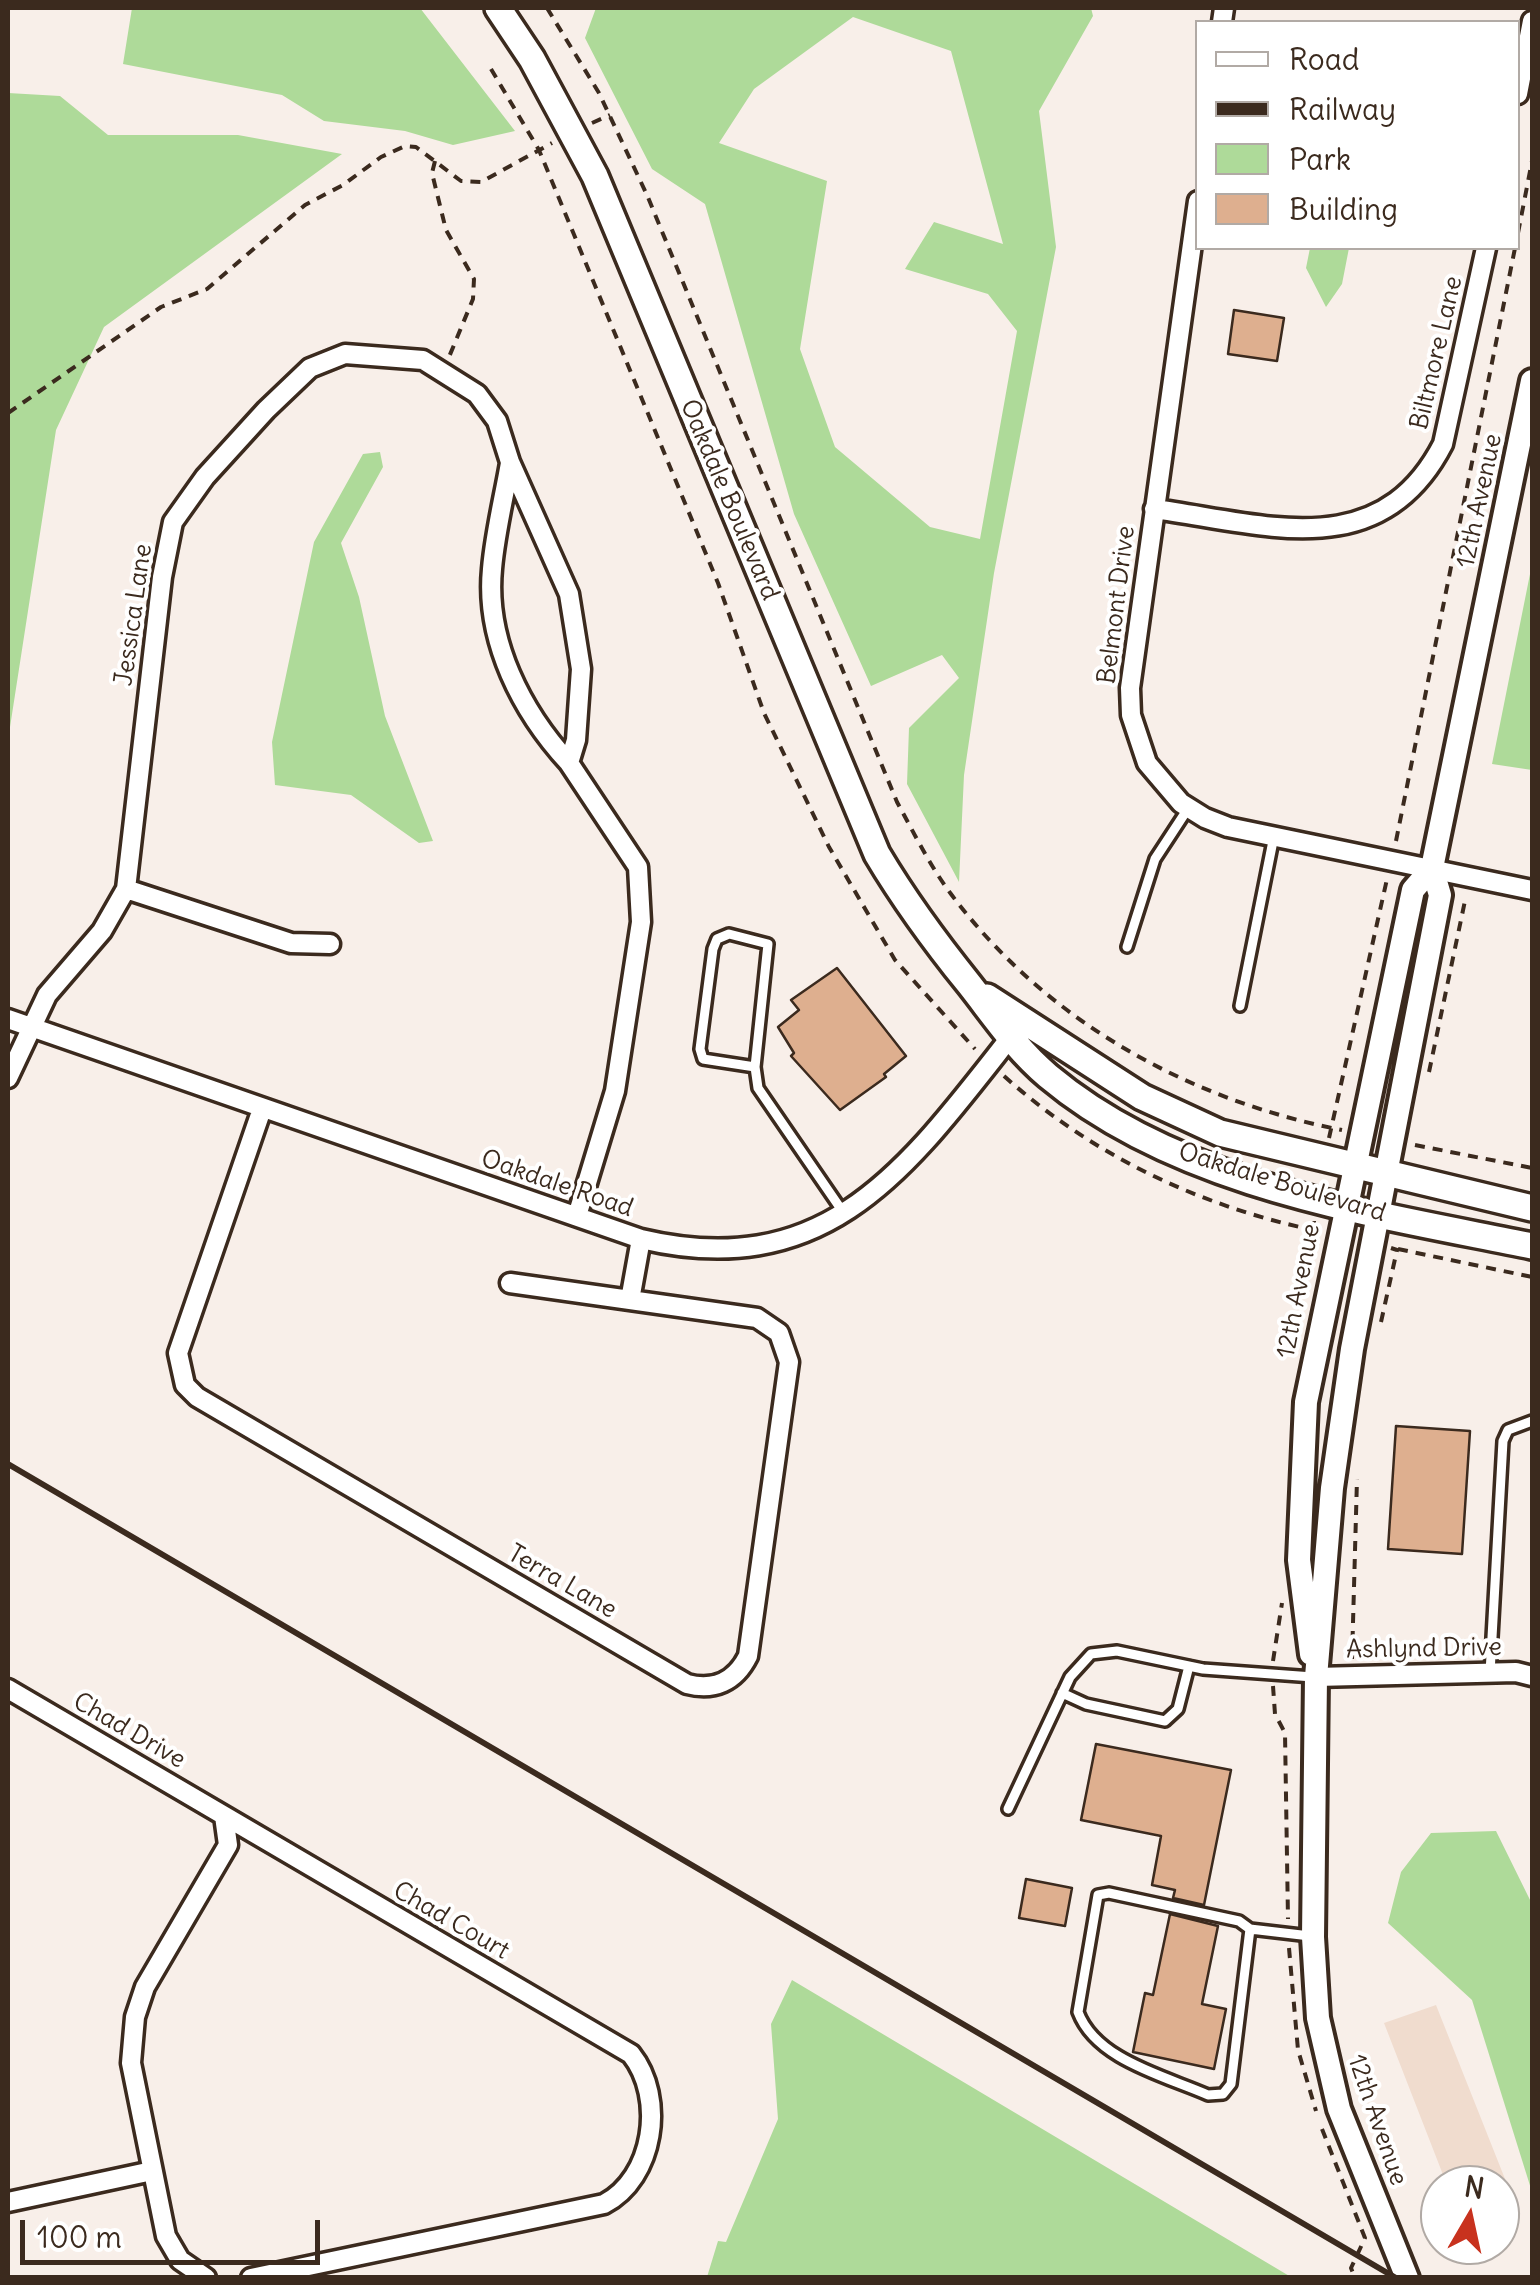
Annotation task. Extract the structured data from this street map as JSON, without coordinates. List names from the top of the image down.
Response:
{
  "streets": {
    "main road": ["Oakdale Boulevard"],
    "street": [
      "Biltmore Lane",
      "12th Avenue",
      "Belmont Drive",
      "Jessica Lane",
      "Oakdale Road",
      "Terra Lane",
      "Ashlynd Drive",
      "Chad Drive",
      "Chad Court"
    ]
  },
  "crossings": [
    ["Biltmore Lane", "Belmont Drive"],
    ["Oakdale Boulevard", "12th Avenue"],
    ["Oakdale Boulevard", "Oakdale Road"],
    ["12th Avenue", "Belmont Drive"],
    ["12th Avenue", "Ashlynd Drive"],
    ["Jessica Lane", "Oakdale Road"],
    ["Oakdale Road", "Terra Lane"],
    ["Chad Drive", "Chad Court"]
  ],
  "legend": [
    "Road",
    "Railway",
    "Park",
    "Building"
  ],
  "scale_bar": "100 m",
  "north": "top"
}
